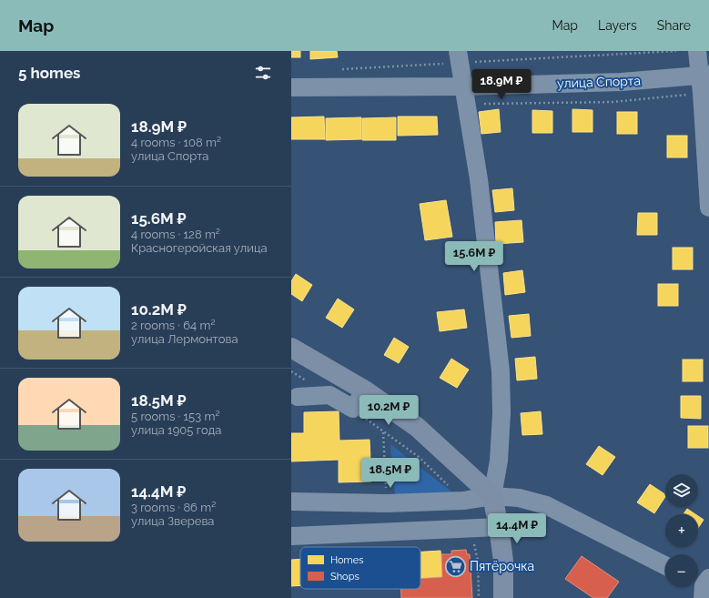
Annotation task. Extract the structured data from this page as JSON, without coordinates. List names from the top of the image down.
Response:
{
  "streets": {
    "street": ["улица Спорта"]
  },
  "places": {
    "supermarket": ["Пятёрочка"]
  },
  "legend": ["Homes", "Shops"],
  "page": {
    "header": "Map",
    "nav": ["Map", "Layers", "Share"],
    "heading": "5 homes",
    "price": [
      "18.9M ₽",
      "15.6M ₽",
      "10.2M ₽",
      "18.5M ₽",
      "14.4M ₽"
    ],
    "list": [
      {
        "name": "18.9M ₽",
        "note": "4 rooms · 108 m² · улица Спорта"
      },
      {
        "name": "15.6M ₽",
        "note": "4 rooms · 128 m² · Красногеройская улица"
      },
      {
        "name": "10.2M ₽",
        "note": "2 rooms · 64 m² · улица Лермонтова"
      },
      {
        "name": "18.5M ₽",
        "note": "5 rooms · 153 m² · улица 1905 года"
      },
      {
        "name": "14.4M ₽",
        "note": "3 rooms · 86 m² · улица Зверева"
      }
    ],
    "map_buttons": ["+", "−"]
  }
}
